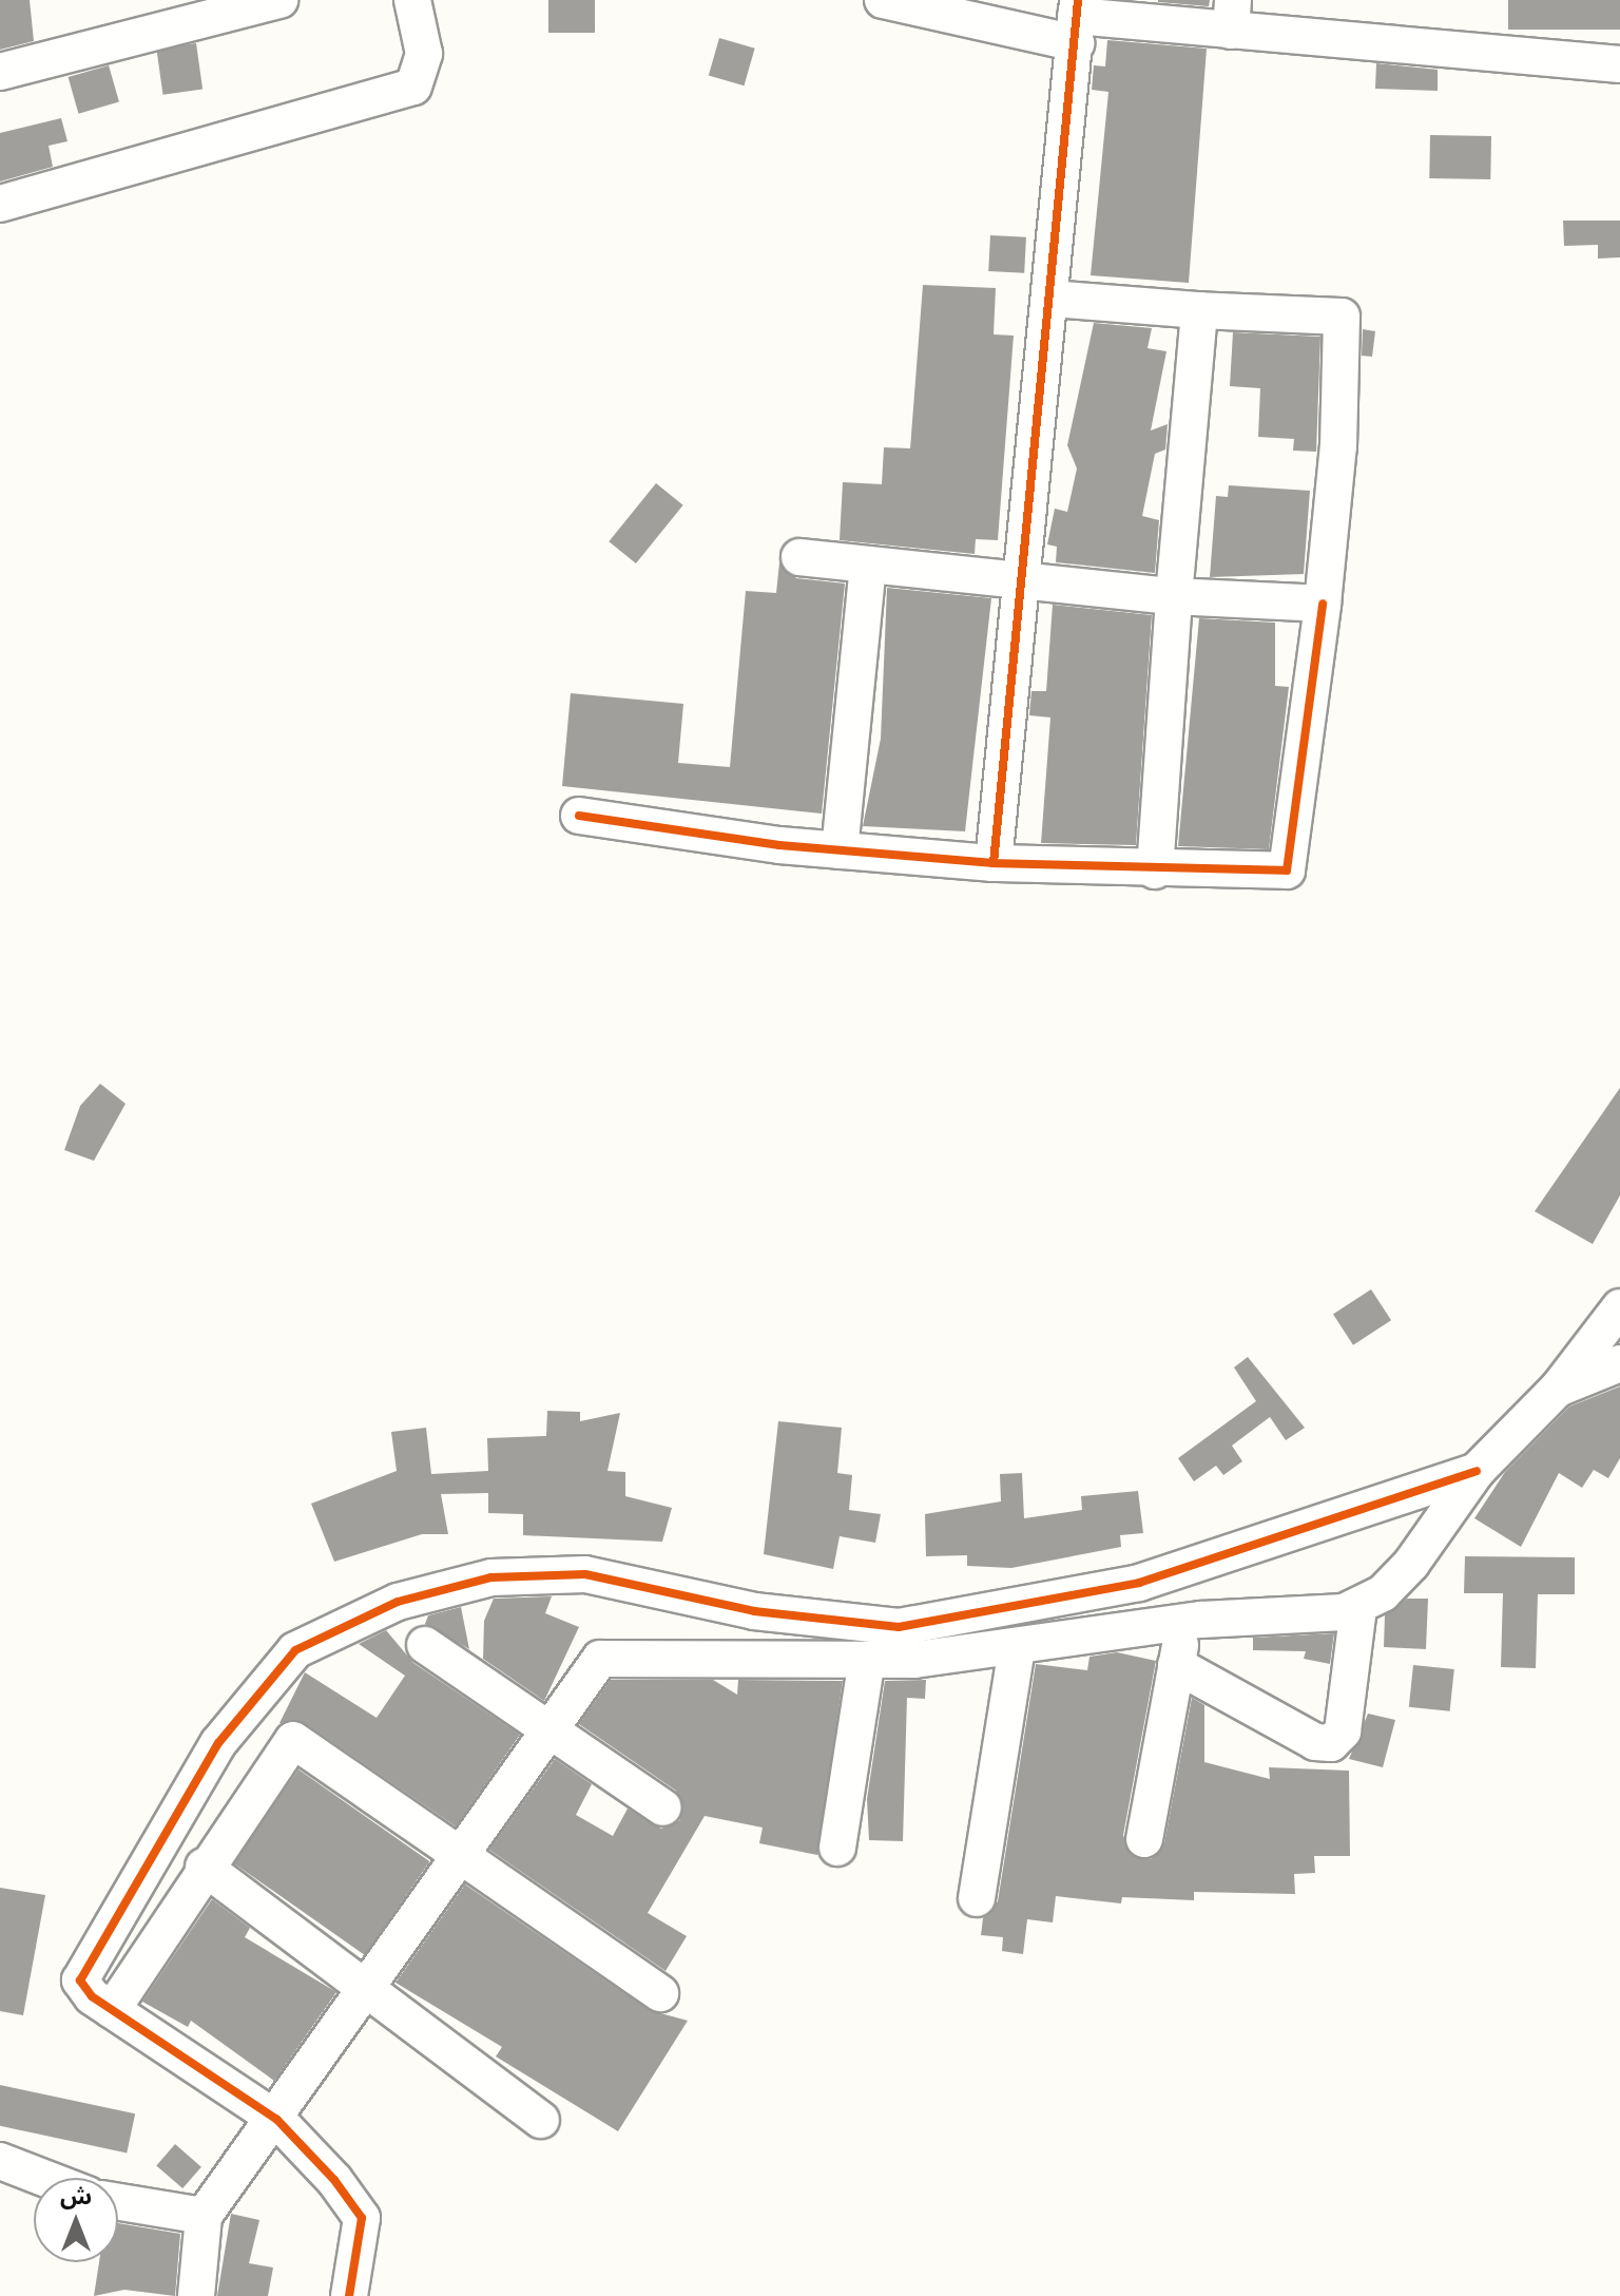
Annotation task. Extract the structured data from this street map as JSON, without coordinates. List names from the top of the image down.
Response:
{
  "north": "top"
}
